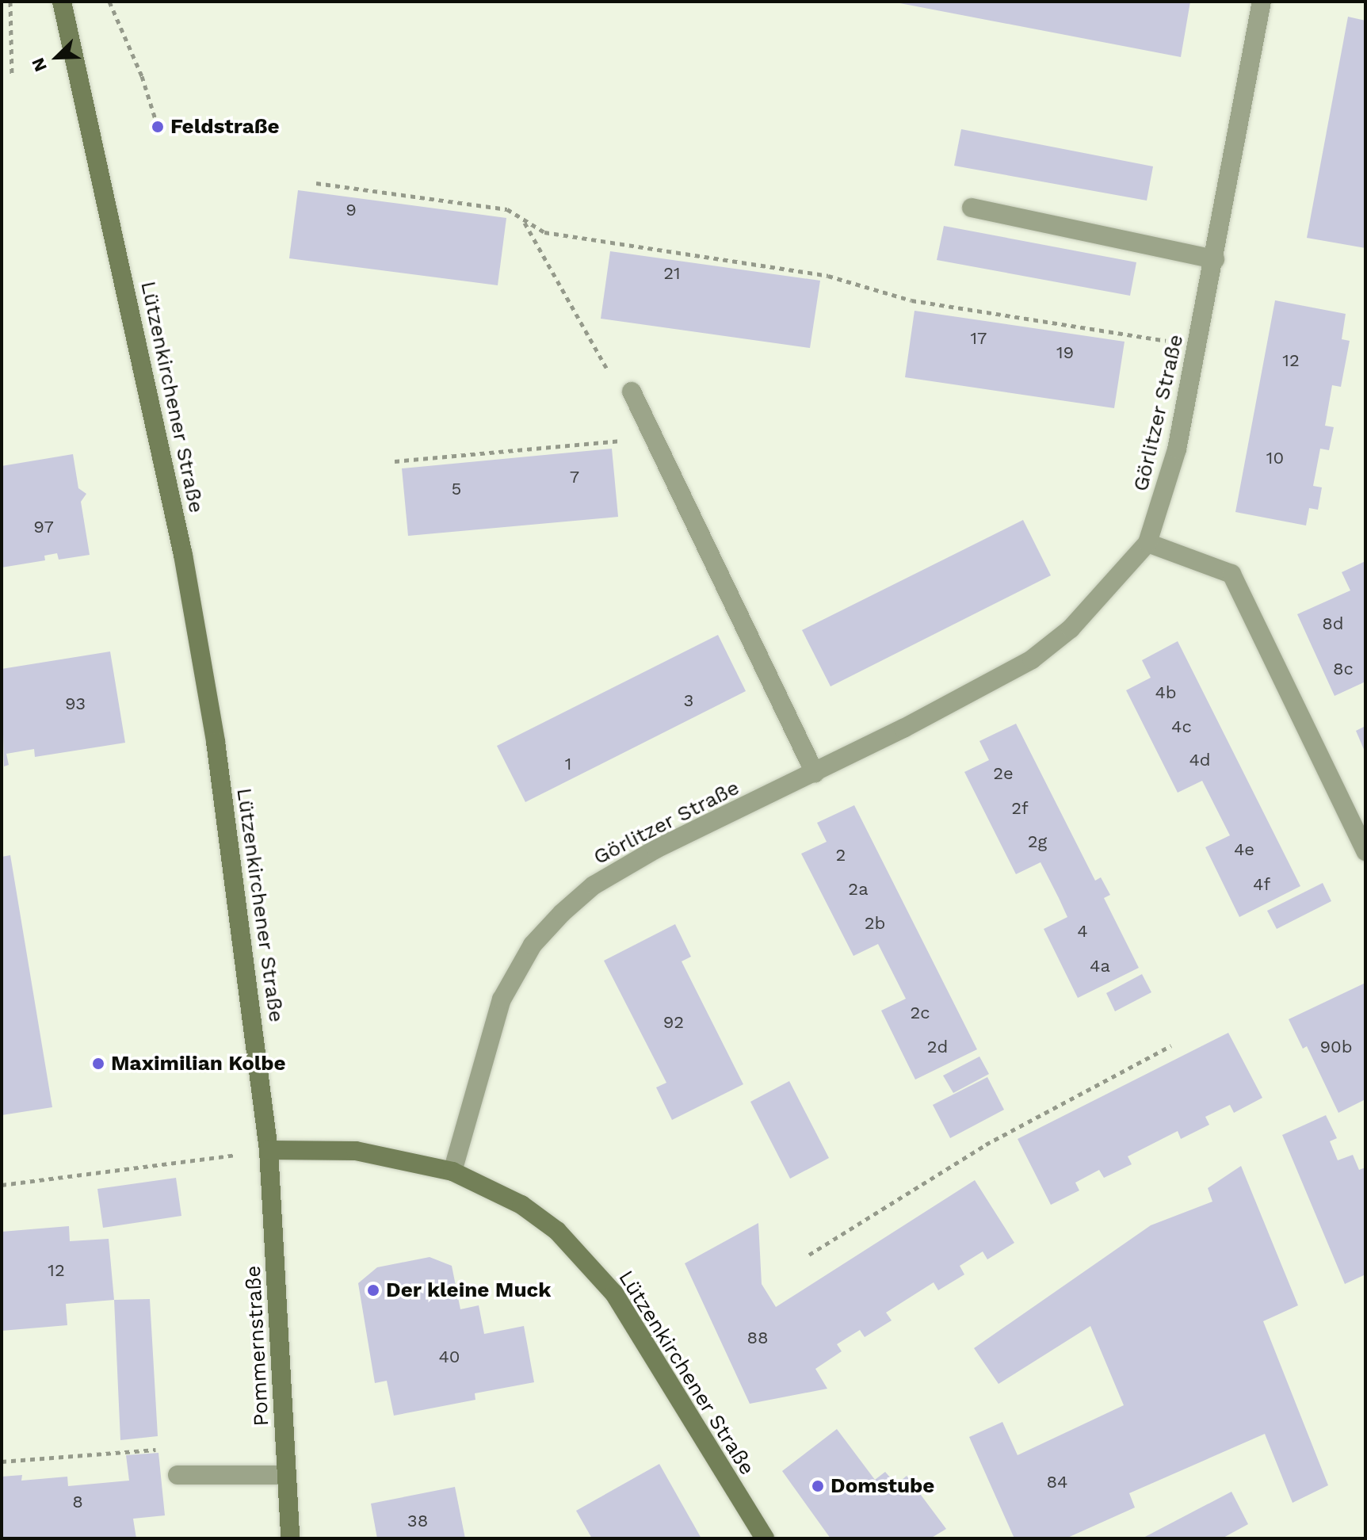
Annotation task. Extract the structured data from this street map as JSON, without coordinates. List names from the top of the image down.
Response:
{
  "streets": {
    "main road": ["Lützenkirchener Straße", "Pommernstraße"],
    "street": ["Görlitzer Straße"]
  },
  "crossings": [
    ["Lützenkirchener Straße", "Görlitzer Straße"],
    ["Lützenkirchener Straße", "Pommernstraße"]
  ],
  "places": [
    "Feldstraße",
    "Maximilian Kolbe",
    "Der kleine Muck",
    "Domstube"
  ],
  "house_numbers": [
    "9",
    "21",
    "17",
    "19",
    "12",
    "10",
    "7",
    "5",
    "97",
    "8d",
    "8c",
    "4b",
    "3",
    "93",
    "4c",
    "4d",
    "1",
    "2e",
    "2f",
    "2g",
    "4e",
    "2",
    "4f",
    "2a",
    "2b",
    "4",
    "4a",
    "2c",
    "92",
    "2d",
    "90b",
    "12",
    "88",
    "40",
    "84",
    "8",
    "38"
  ],
  "north": "bottom left"
}
